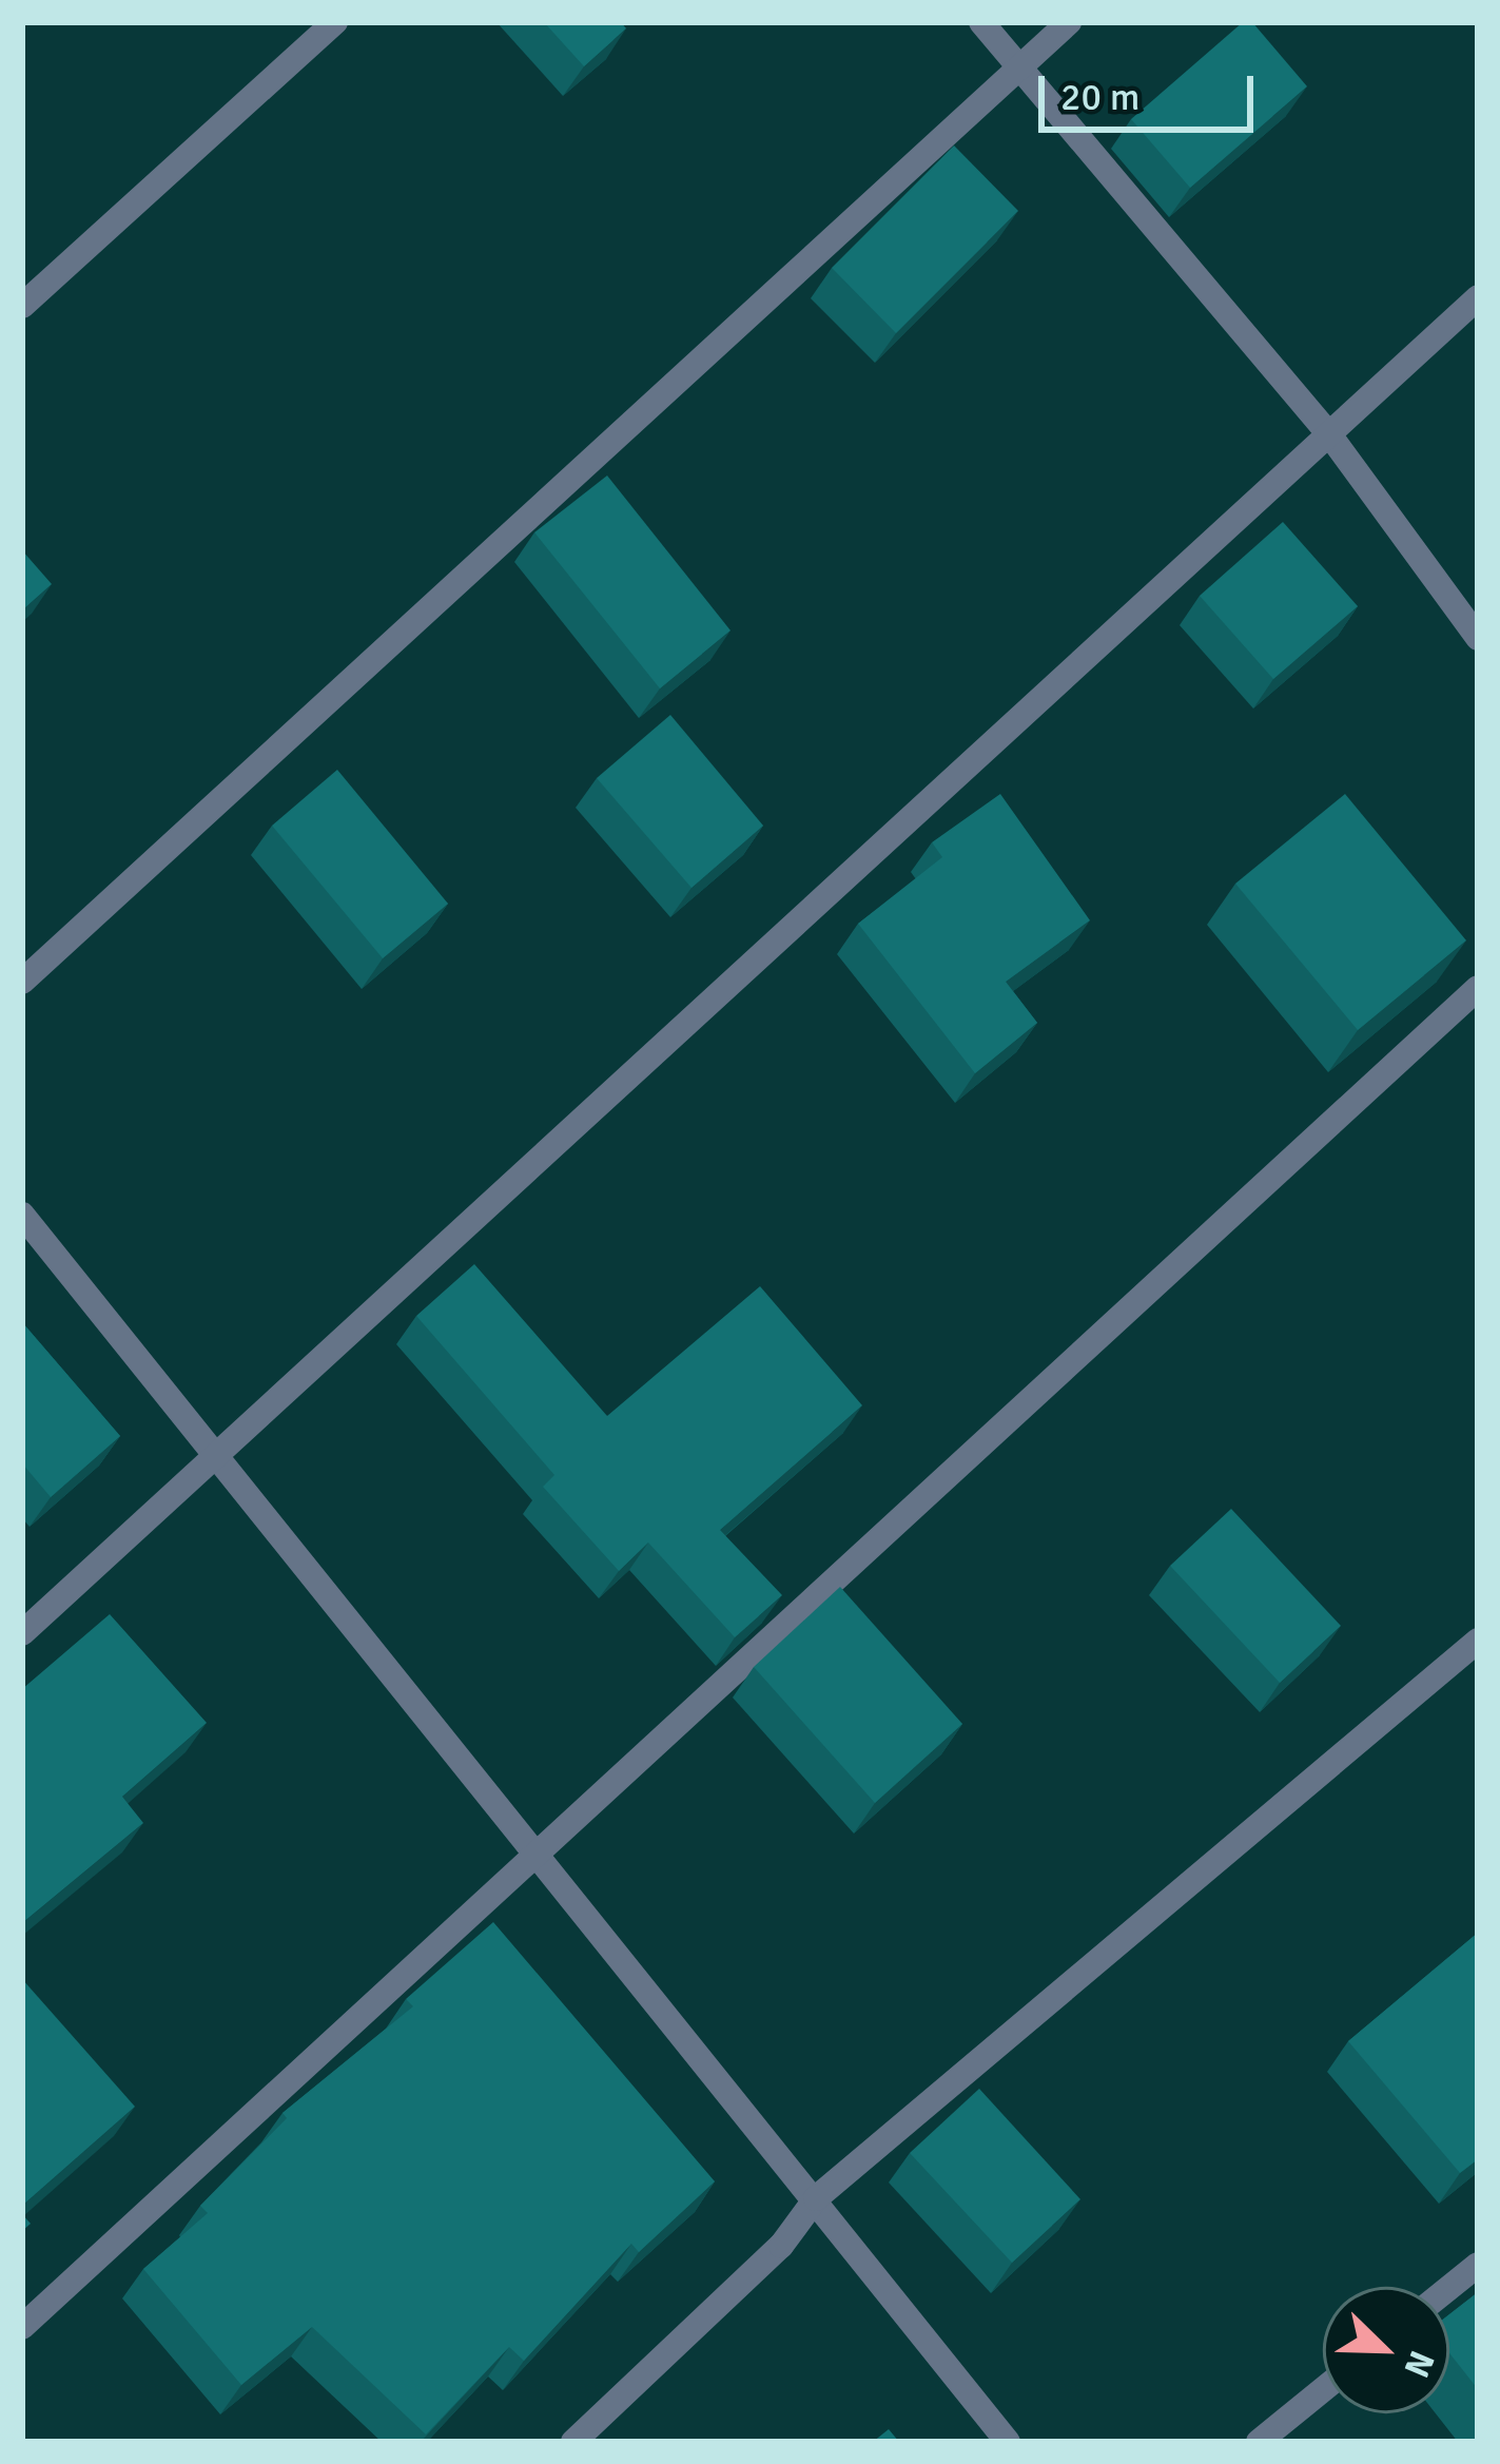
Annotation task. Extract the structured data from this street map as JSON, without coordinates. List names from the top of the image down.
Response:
{
  "scale_bar": "20 m",
  "north": "bottom right"
}
